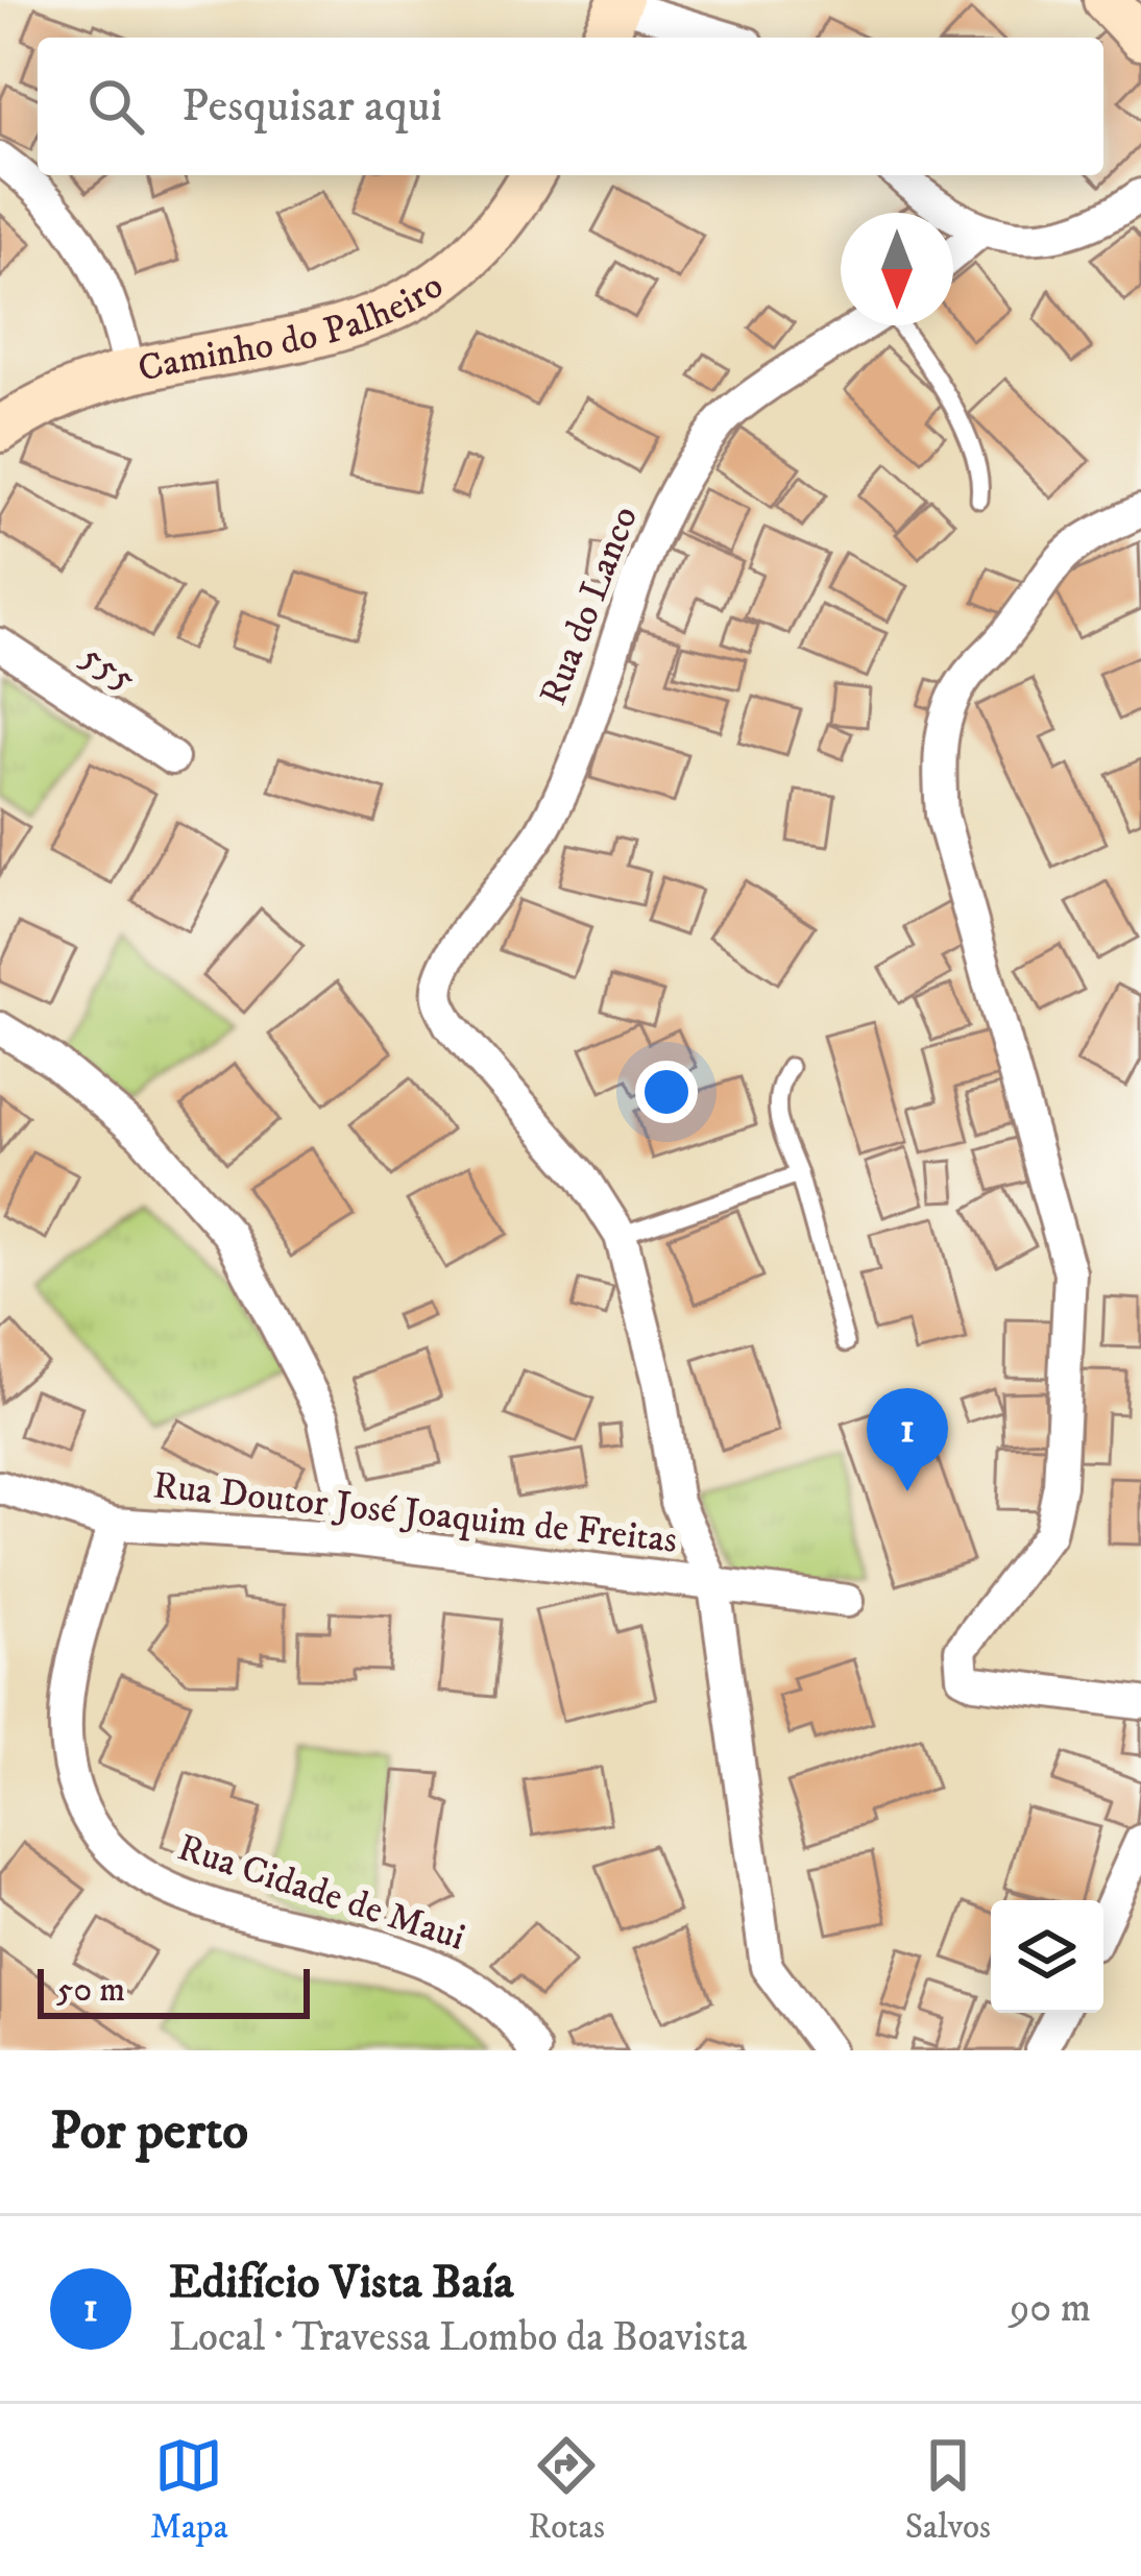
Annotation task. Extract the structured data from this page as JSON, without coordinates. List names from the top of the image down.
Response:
{
  "streets": {
    "street": [
      "Caminho do Palheiro",
      "Rua do Lanco",
      "555",
      "Rua Doutor José Joaquim de Freitas",
      "Rua Cidade de Maui"
    ]
  },
  "crossings": [
    ["Rua Doutor José Joaquim de Freitas", "Rua Cidade de Maui"]
  ],
  "scale_bar": "50 m",
  "north": "bottom",
  "page": {
    "search": "Pesquisar aqui",
    "pins": "1",
    "scale": "50 m",
    "heading": "Por perto",
    "list": [
      {
        "mark": "1",
        "name": "Edifício Vista Baía",
        "note": "Local · Travessa Lombo da Boavista",
        "value": "90 m"
      }
    ],
    "nav": ["Mapa", "Rotas", "Salvos"]
  }
}
